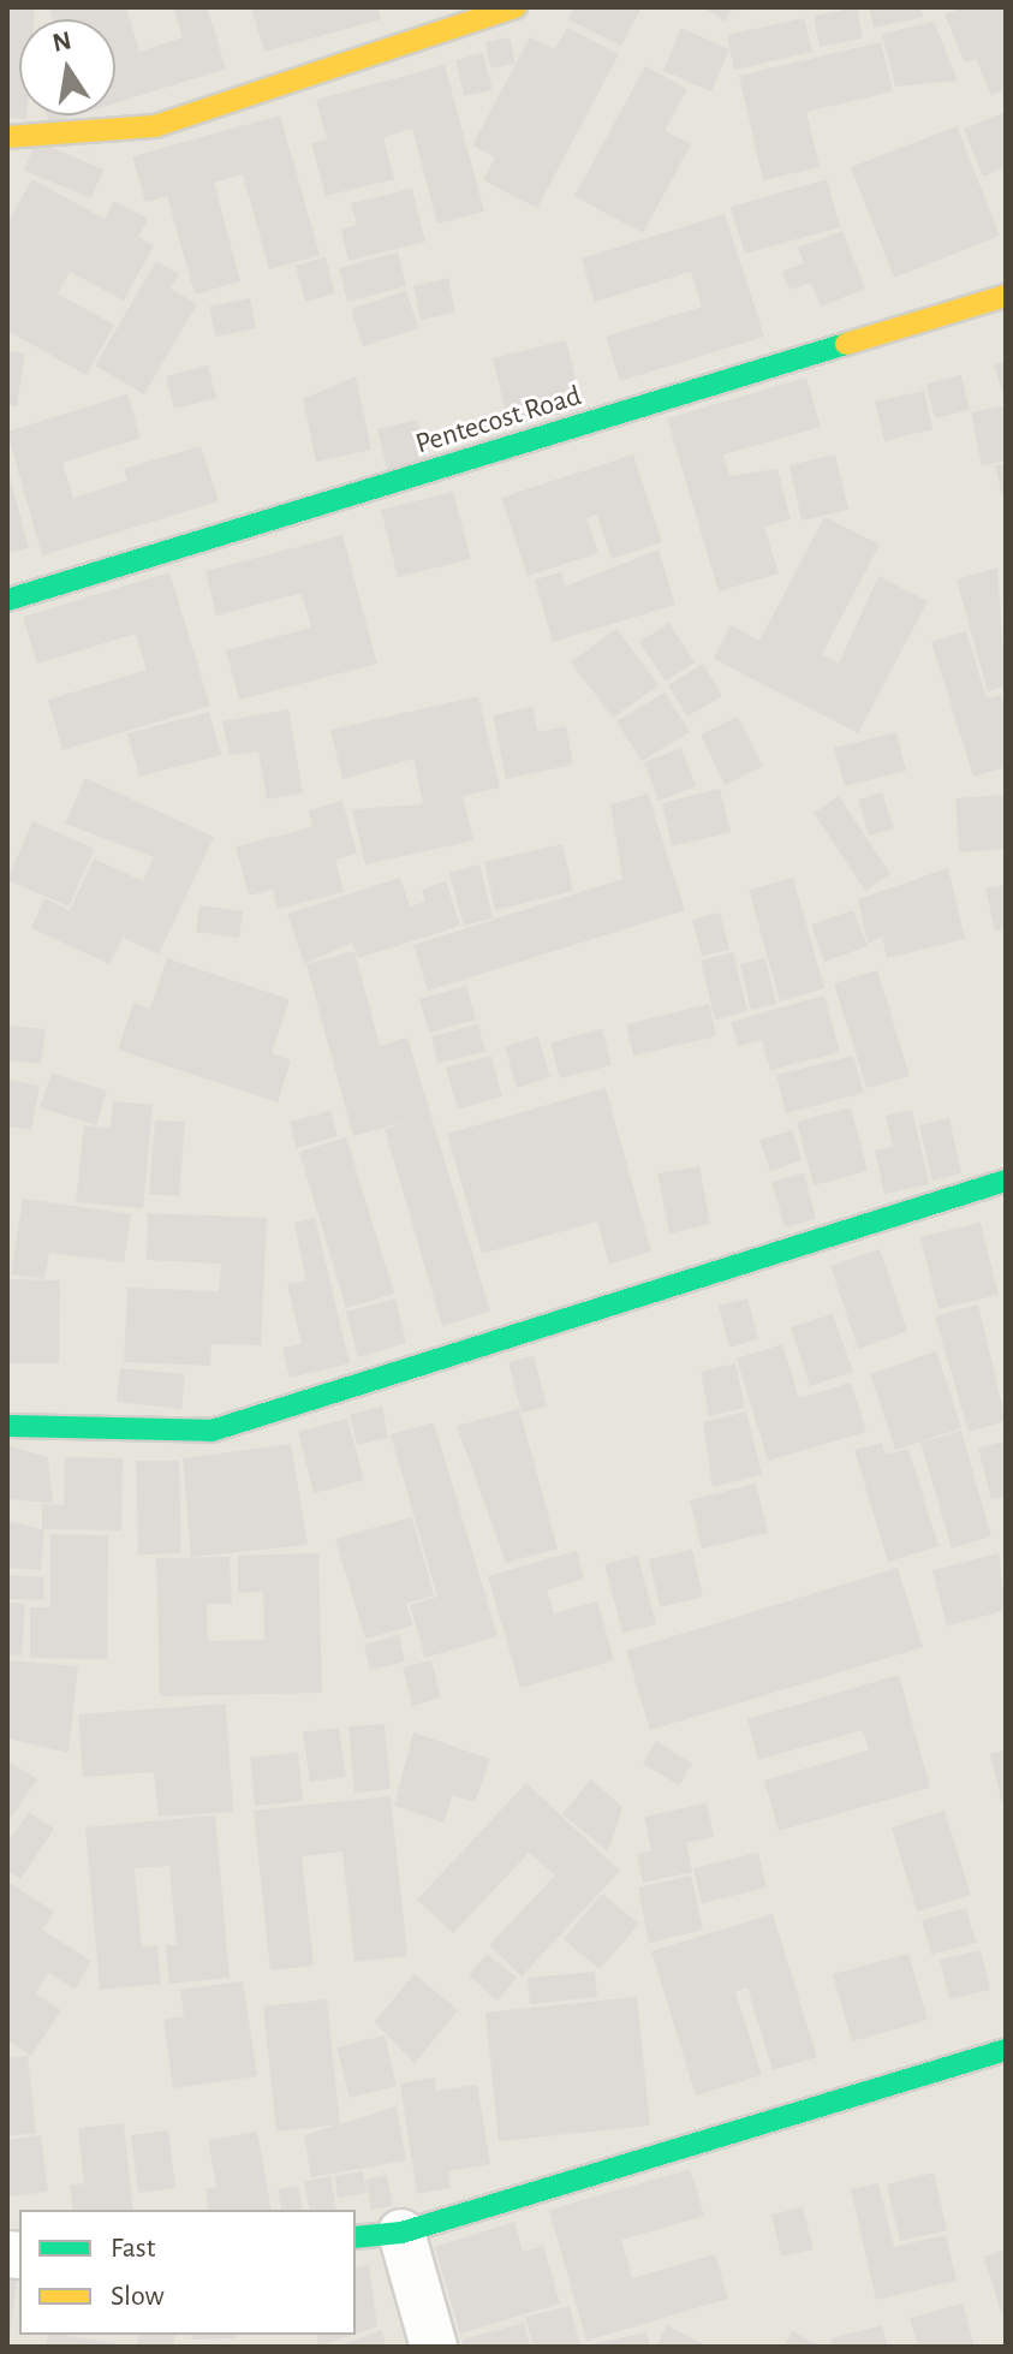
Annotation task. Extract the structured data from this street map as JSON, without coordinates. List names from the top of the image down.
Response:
{
  "streets": {
    "street": ["Pentecost Road"]
  },
  "legend": ["Fast", "Slow"],
  "north": "top"
}
